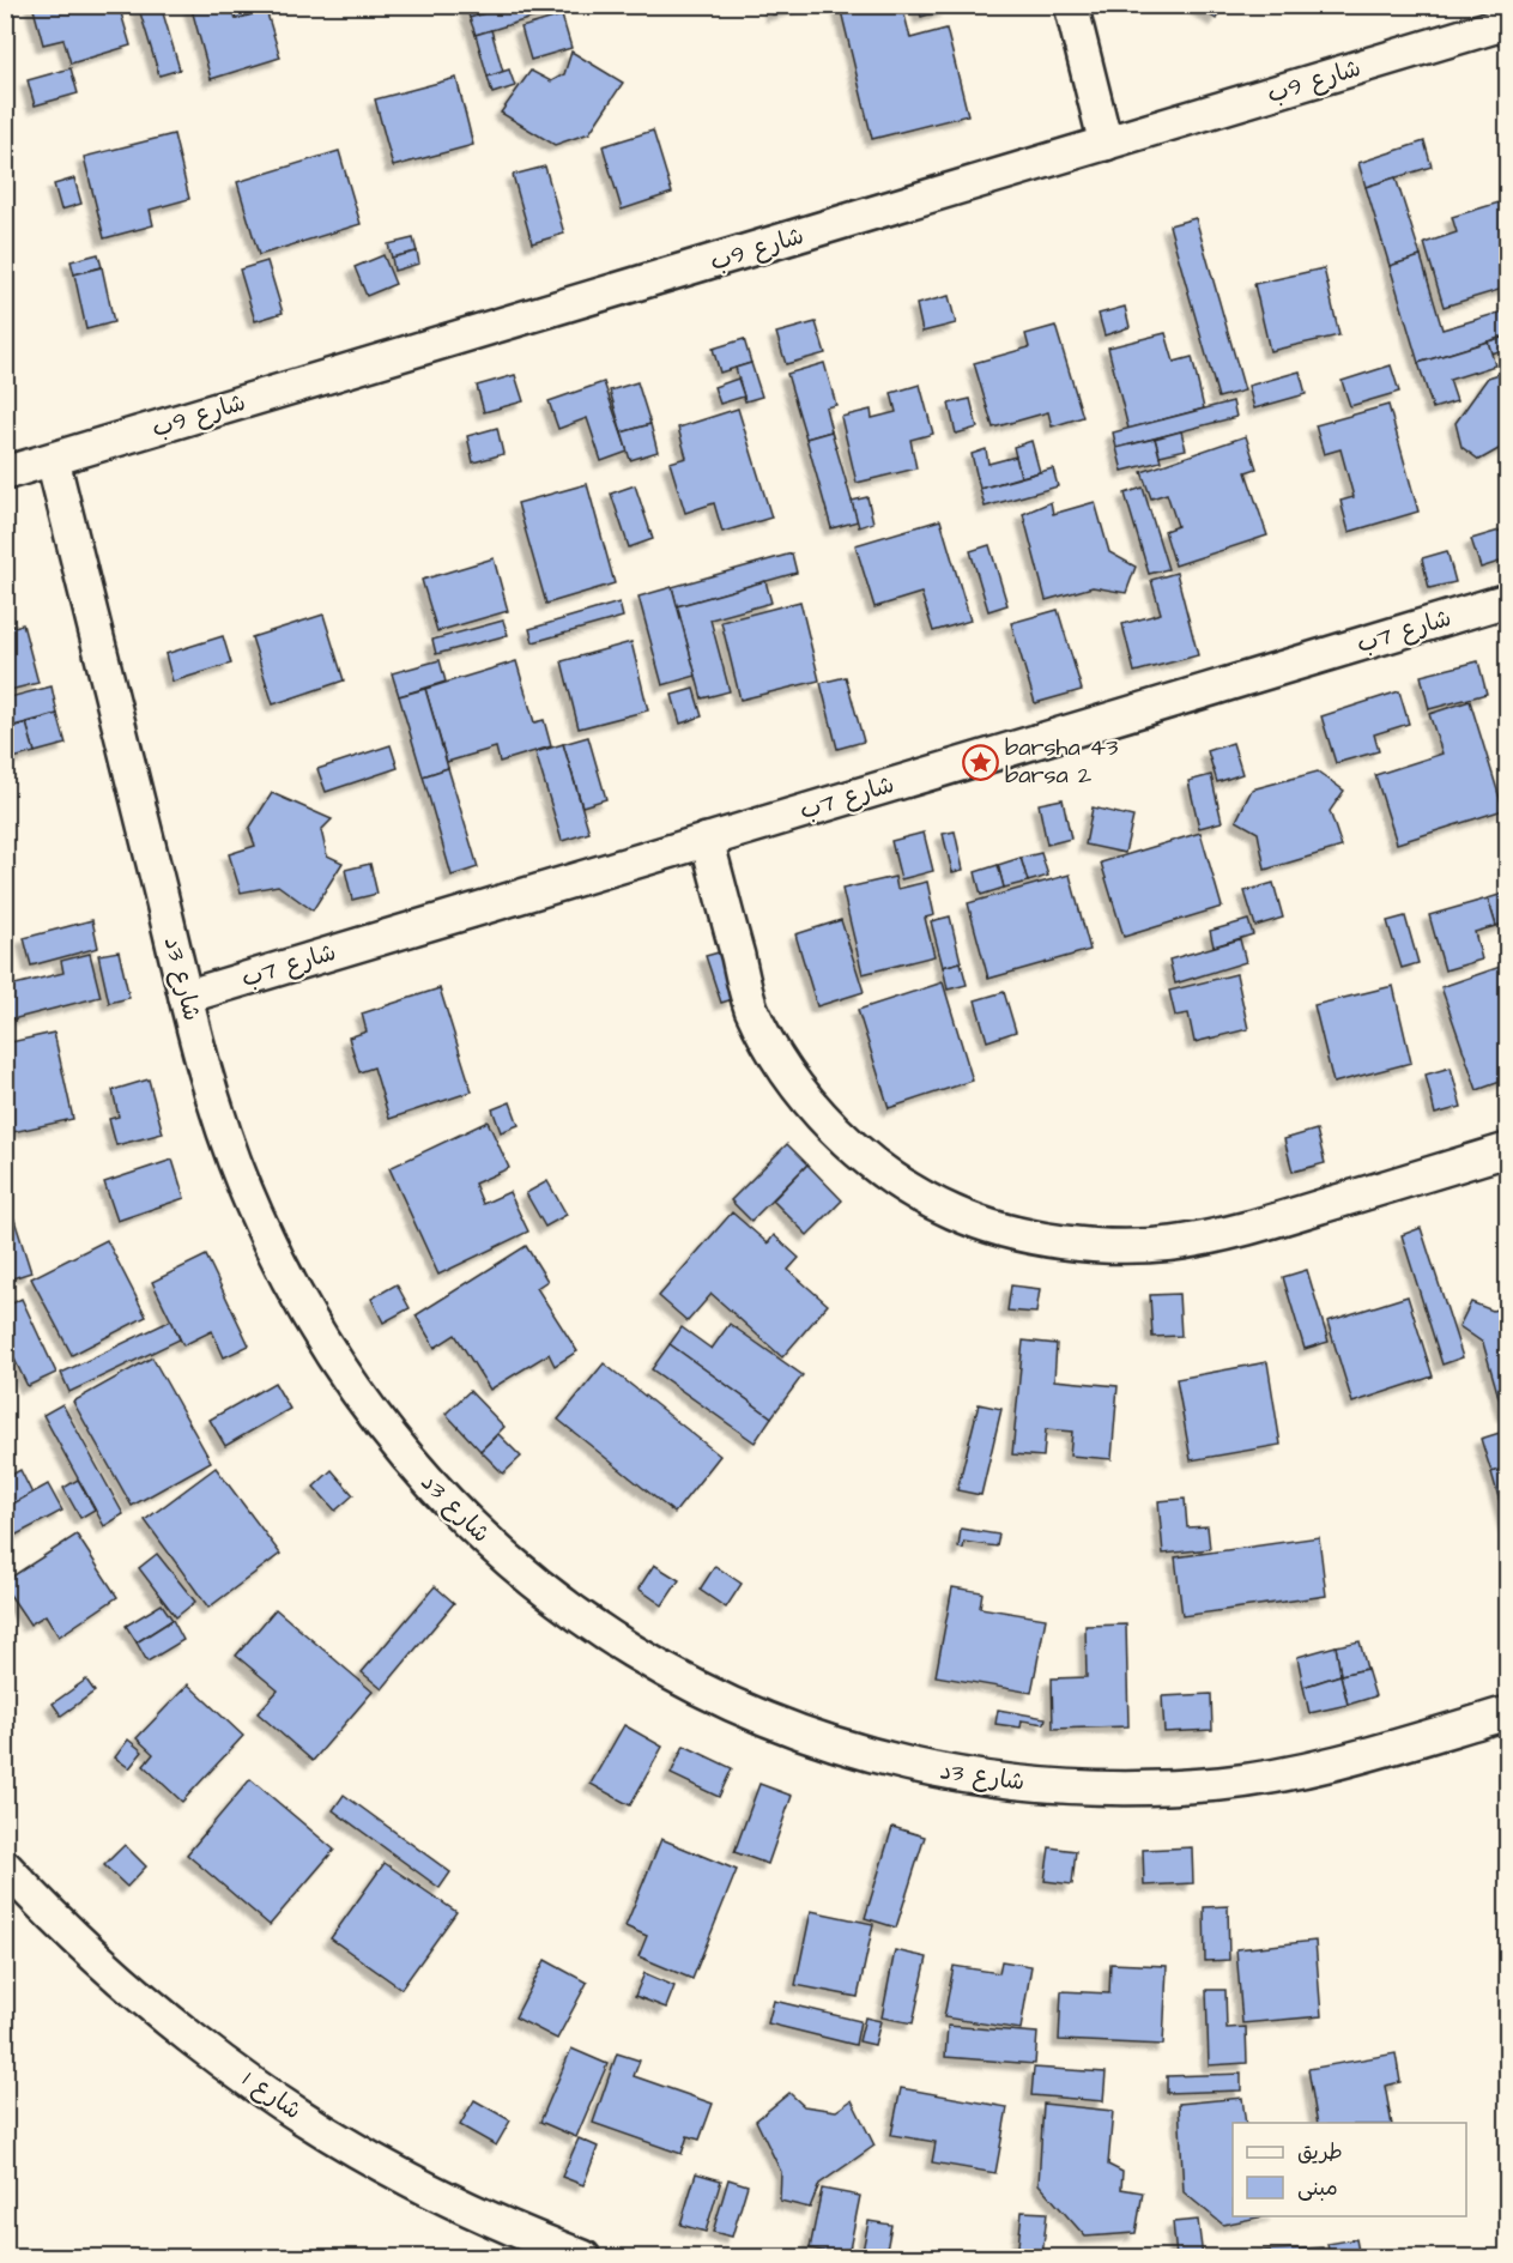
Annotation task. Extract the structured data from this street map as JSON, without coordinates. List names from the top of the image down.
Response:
{
  "streets": {
    "street": [
      "شارع 9ب",
      "شارع 7ب",
      "شارع 3د",
      "شارع 1"
    ]
  },
  "crossings": [
    ["شارع 9ب", "شارع 3د"],
    ["شارع 7ب", "شارع 3د"]
  ],
  "places": {
    "place": ["barsha 43 barsa 2"]
  },
  "legend": ["طريق", "مبنى"]
}
